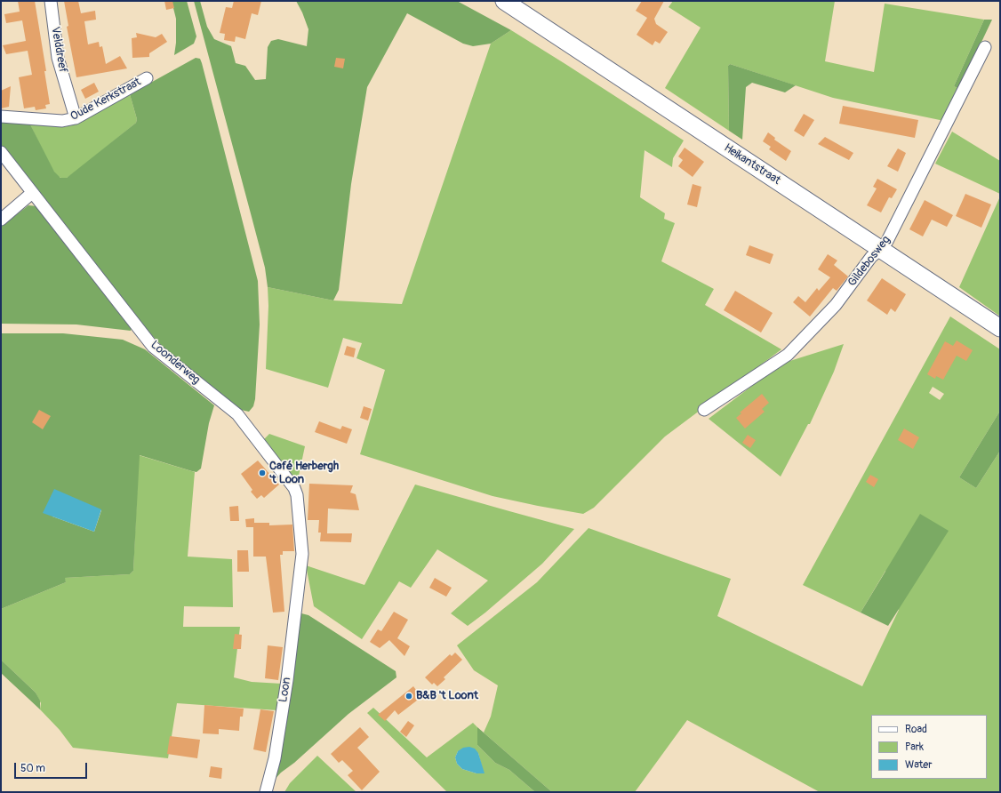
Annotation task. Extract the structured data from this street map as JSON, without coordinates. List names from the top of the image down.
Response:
{
  "streets": {
    "street": [
      "Velddreef",
      "Oude Kerkstraat",
      "Heikantstraat",
      "Gildebosweg",
      "Loonderweg",
      "Loon"
    ]
  },
  "crossings": [
    ["Velddreef", "Oude Kerkstraat"],
    ["Heikantstraat", "Gildebosweg"],
    ["Loonderweg", "Loon"]
  ],
  "places": ["Café Herbergh 't Loon", "B&B 't Loont"],
  "legend": ["Road", "Park", "Water"],
  "scale_bar": "50 m"
}
